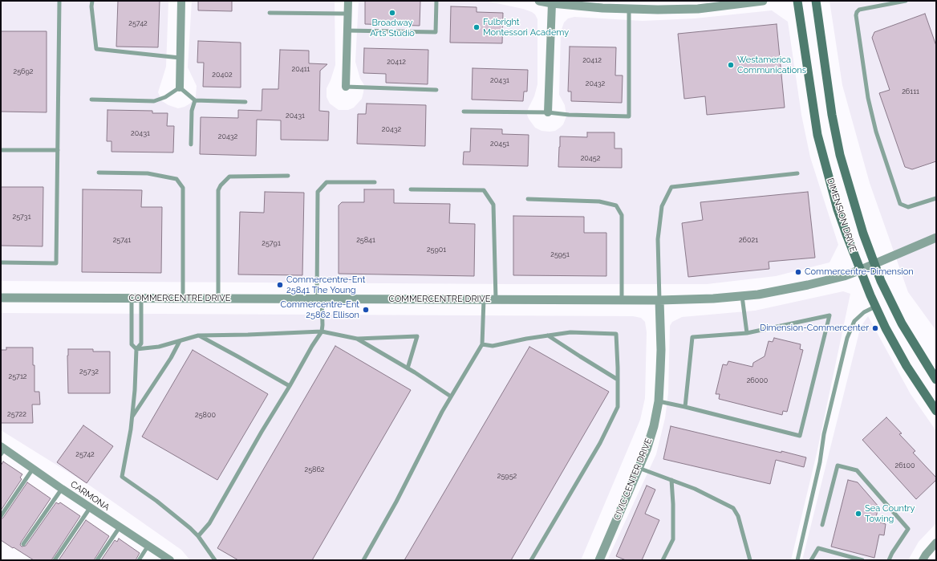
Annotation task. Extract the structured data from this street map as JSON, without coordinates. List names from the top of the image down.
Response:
{
  "streets": {
    "main road": ["DIMENSION DRIVE"],
    "street": ["COMMERCENTRE DRIVE", "CIVIC CENTER DRIVE", "CARMONA"]
  },
  "crossings": [
    ["DIMENSION DRIVE", "COMMERCENTRE DRIVE"],
    ["COMMERCENTRE DRIVE", "CIVIC CENTER DRIVE"]
  ],
  "places": [
    "Broadway Arts Studio",
    "Fulbright Montessori Academy",
    "Westamerica Communications",
    "Commercentre-Dimension",
    "Commercentre-Ent 25841 The Young",
    "Commercentre-Ent 25862 Ellison",
    "Dimension-Commercenter",
    "Sea Country Towing"
  ],
  "house_numbers": [
    "25742",
    "20412",
    "20412",
    "20411",
    "25692",
    "20402",
    "20431",
    "20432",
    "26111",
    "20431",
    "20432",
    "20431",
    "20432",
    "20451",
    "20452",
    "25731",
    "25741",
    "25841",
    "26021",
    "25791",
    "25901",
    "25951",
    "25732",
    "25712",
    "26000",
    "25722",
    "25800",
    "25742",
    "26100",
    "25862",
    "25952"
  ]
}
